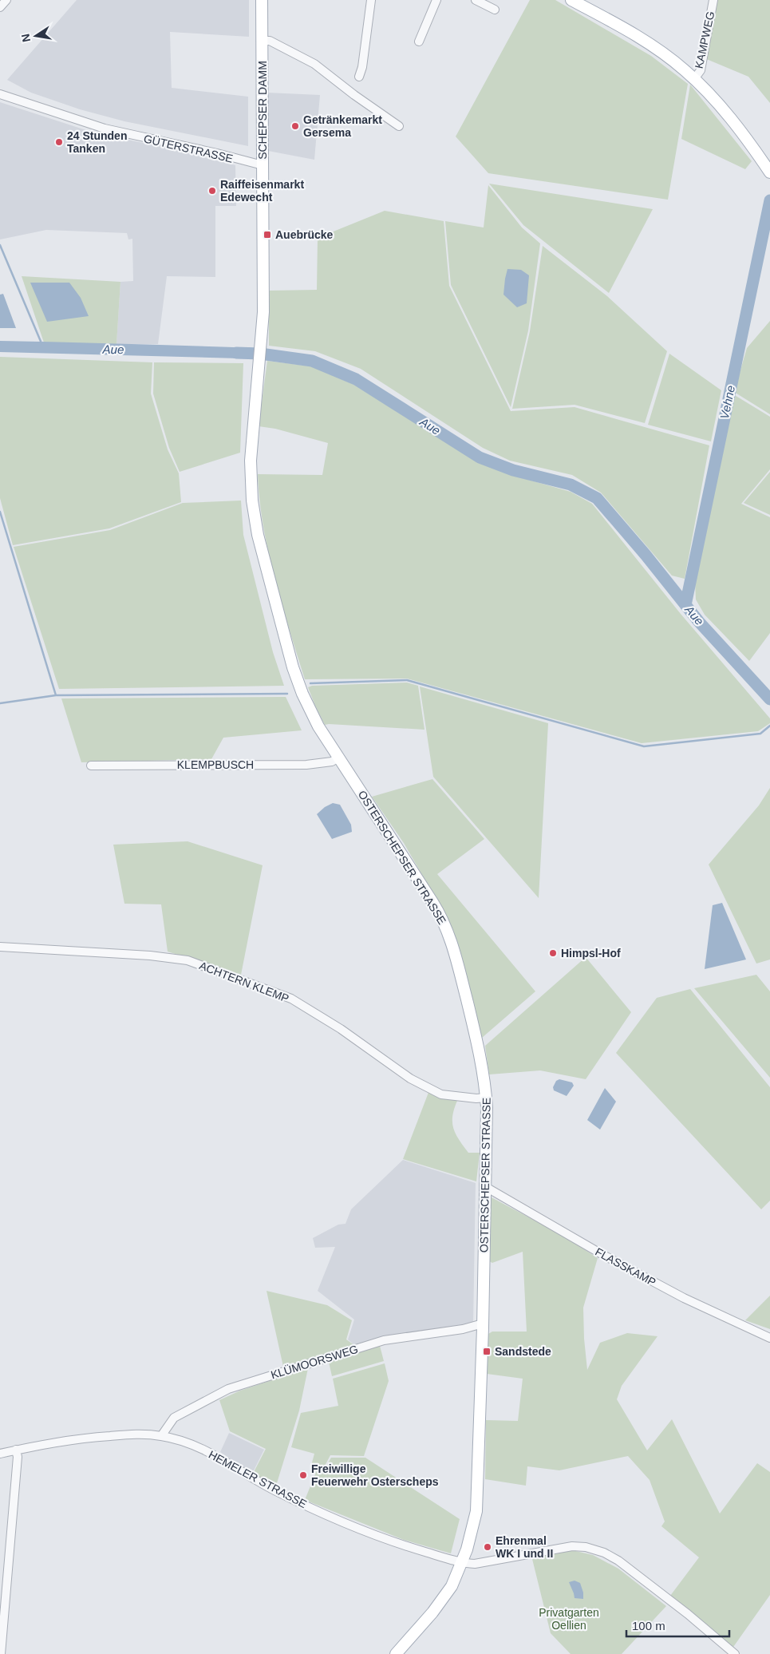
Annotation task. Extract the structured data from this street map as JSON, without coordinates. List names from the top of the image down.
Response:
{
  "streets": {
    "main road": ["SCHEPSER DAMM", "OSTERSCHEPSER STRASSE"],
    "street": [
      "KAMPWEG",
      "GÜTERSTRASSE",
      "KLEMPBUSCH",
      "ACHTERN KLEMP",
      "FLASSKAMP",
      "KLÜMOORSWEG",
      "HEMELER STRASSE"
    ]
  },
  "crossings": [
    ["SCHEPSER DAMM", "GÜTERSTRASSE"],
    ["SCHEPSER DAMM", "OSTERSCHEPSER STRASSE"],
    ["KLEMPBUSCH", "OSTERSCHEPSER STRASSE"],
    ["OSTERSCHEPSER STRASSE", "ACHTERN KLEMP"],
    ["OSTERSCHEPSER STRASSE", "FLASSKAMP"],
    ["OSTERSCHEPSER STRASSE", "KLÜMOORSWEG"],
    ["OSTERSCHEPSER STRASSE", "HEMELER STRASSE"],
    ["KLÜMOORSWEG", "HEMELER STRASSE"]
  ],
  "water": ["Aue", "Vehne"],
  "parks": ["Privatgarten Oellien"],
  "places": {
    "other": [
      "Getränkemarkt Gersema",
      "24 Stunden Tanken",
      "Raiffeisenmarkt Edewecht",
      "Himpsl-Hof",
      "Freiwillige Feuerwehr Osterscheps",
      "Ehrenmal WK I und II"
    ],
    "transit": ["Auebrücke", "Sandstede"]
  },
  "scale_bar": "100 m",
  "north": "left"
}
